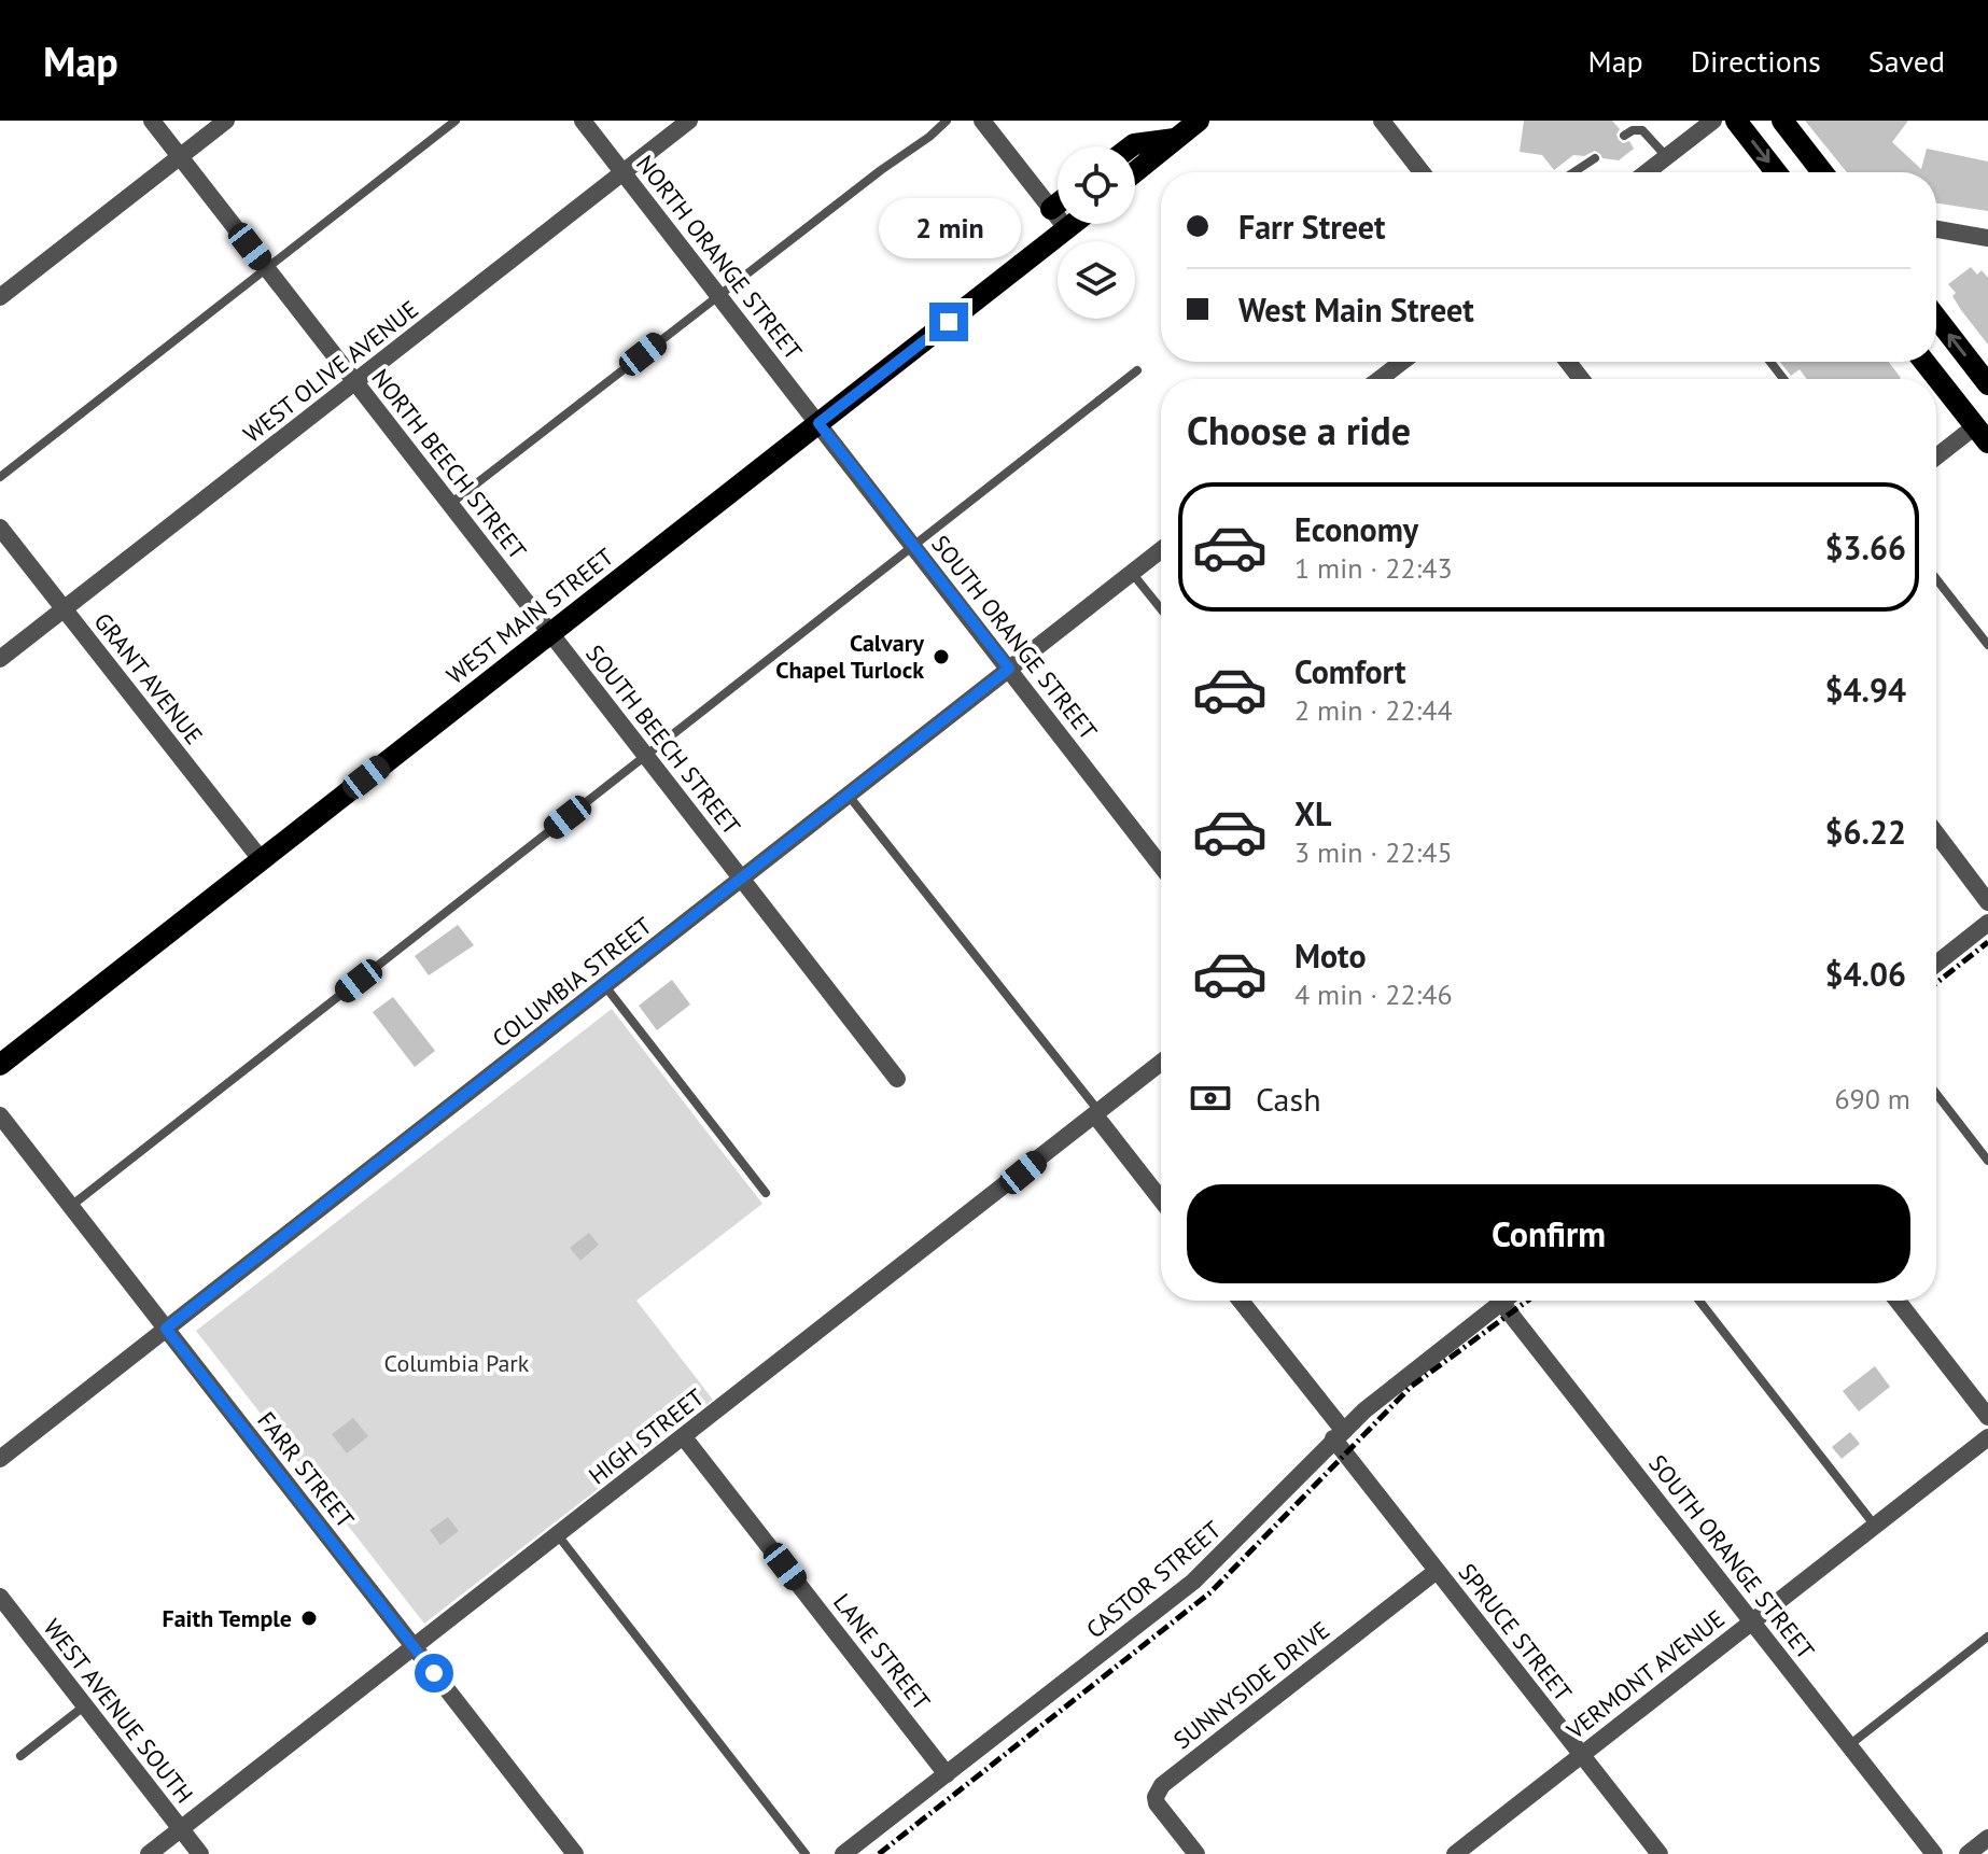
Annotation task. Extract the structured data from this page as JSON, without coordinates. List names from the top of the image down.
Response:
{
  "streets": {
    "main road": ["WEST MAIN STREET"],
    "street": [
      "NORTH ORANGE STREET",
      "WEST OLIVE AVENUE",
      "NORTH BEECH STREET",
      "SOUTH ORANGE STREET",
      "GRANT AVENUE",
      "SOUTH BEECH STREET",
      "COLUMBIA STREET",
      "HIGH STREET",
      "FARR STREET",
      "CASTOR STREET",
      "SPRUCE STREET",
      "LANE STREET",
      "VERMONT AVENUE",
      "SUNNYSIDE DRIVE",
      "WEST AVENUE SOUTH"
    ]
  },
  "crossings": [
    ["NORTH ORANGE STREET", "WEST OLIVE AVENUE"],
    ["NORTH ORANGE STREET", "WEST MAIN STREET"],
    ["NORTH ORANGE STREET", "SOUTH ORANGE STREET"],
    ["WEST OLIVE AVENUE", "NORTH BEECH STREET"],
    ["WEST OLIVE AVENUE", "GRANT AVENUE"],
    ["NORTH BEECH STREET", "WEST MAIN STREET"],
    ["NORTH BEECH STREET", "SOUTH BEECH STREET"],
    ["WEST MAIN STREET", "SOUTH ORANGE STREET"],
    ["WEST MAIN STREET", "GRANT AVENUE"],
    ["WEST MAIN STREET", "SOUTH BEECH STREET"],
    ["SOUTH ORANGE STREET", "COLUMBIA STREET"],
    ["SOUTH ORANGE STREET", "VERMONT AVENUE"],
    ["SOUTH BEECH STREET", "COLUMBIA STREET"],
    ["COLUMBIA STREET", "FARR STREET"],
    ["HIGH STREET", "FARR STREET"],
    ["HIGH STREET", "LANE STREET"],
    ["HIGH STREET", "WEST AVENUE SOUTH"],
    ["CASTOR STREET", "SPRUCE STREET"],
    ["CASTOR STREET", "LANE STREET"],
    ["SPRUCE STREET", "VERMONT AVENUE"],
    ["SPRUCE STREET", "SUNNYSIDE DRIVE"]
  ],
  "parks": ["Columbia Park"],
  "places": ["Calvary Chapel Turlock", "Faith Temple"],
  "page": {
    "header": "Map",
    "nav": ["Map", "Directions", "Saved"],
    "banner": ["Farr Street", "West Main Street"],
    "bubble": "2 min",
    "heading": "Choose a ride",
    "list": [
      {
        "name": "Economy",
        "note": "1 min · 22:43",
        "value": "$3.66"
      },
      {
        "name": "Comfort",
        "note": "2 min · 22:44",
        "value": "$4.94"
      },
      {
        "name": "XL",
        "note": "3 min · 22:45",
        "value": "$6.22"
      },
      {
        "name": "Moto",
        "note": "4 min · 22:46",
        "value": "$4.06"
      }
    ],
    "pay": ["Cash", "690 m"],
    "buttons": "Confirm"
  }
}
